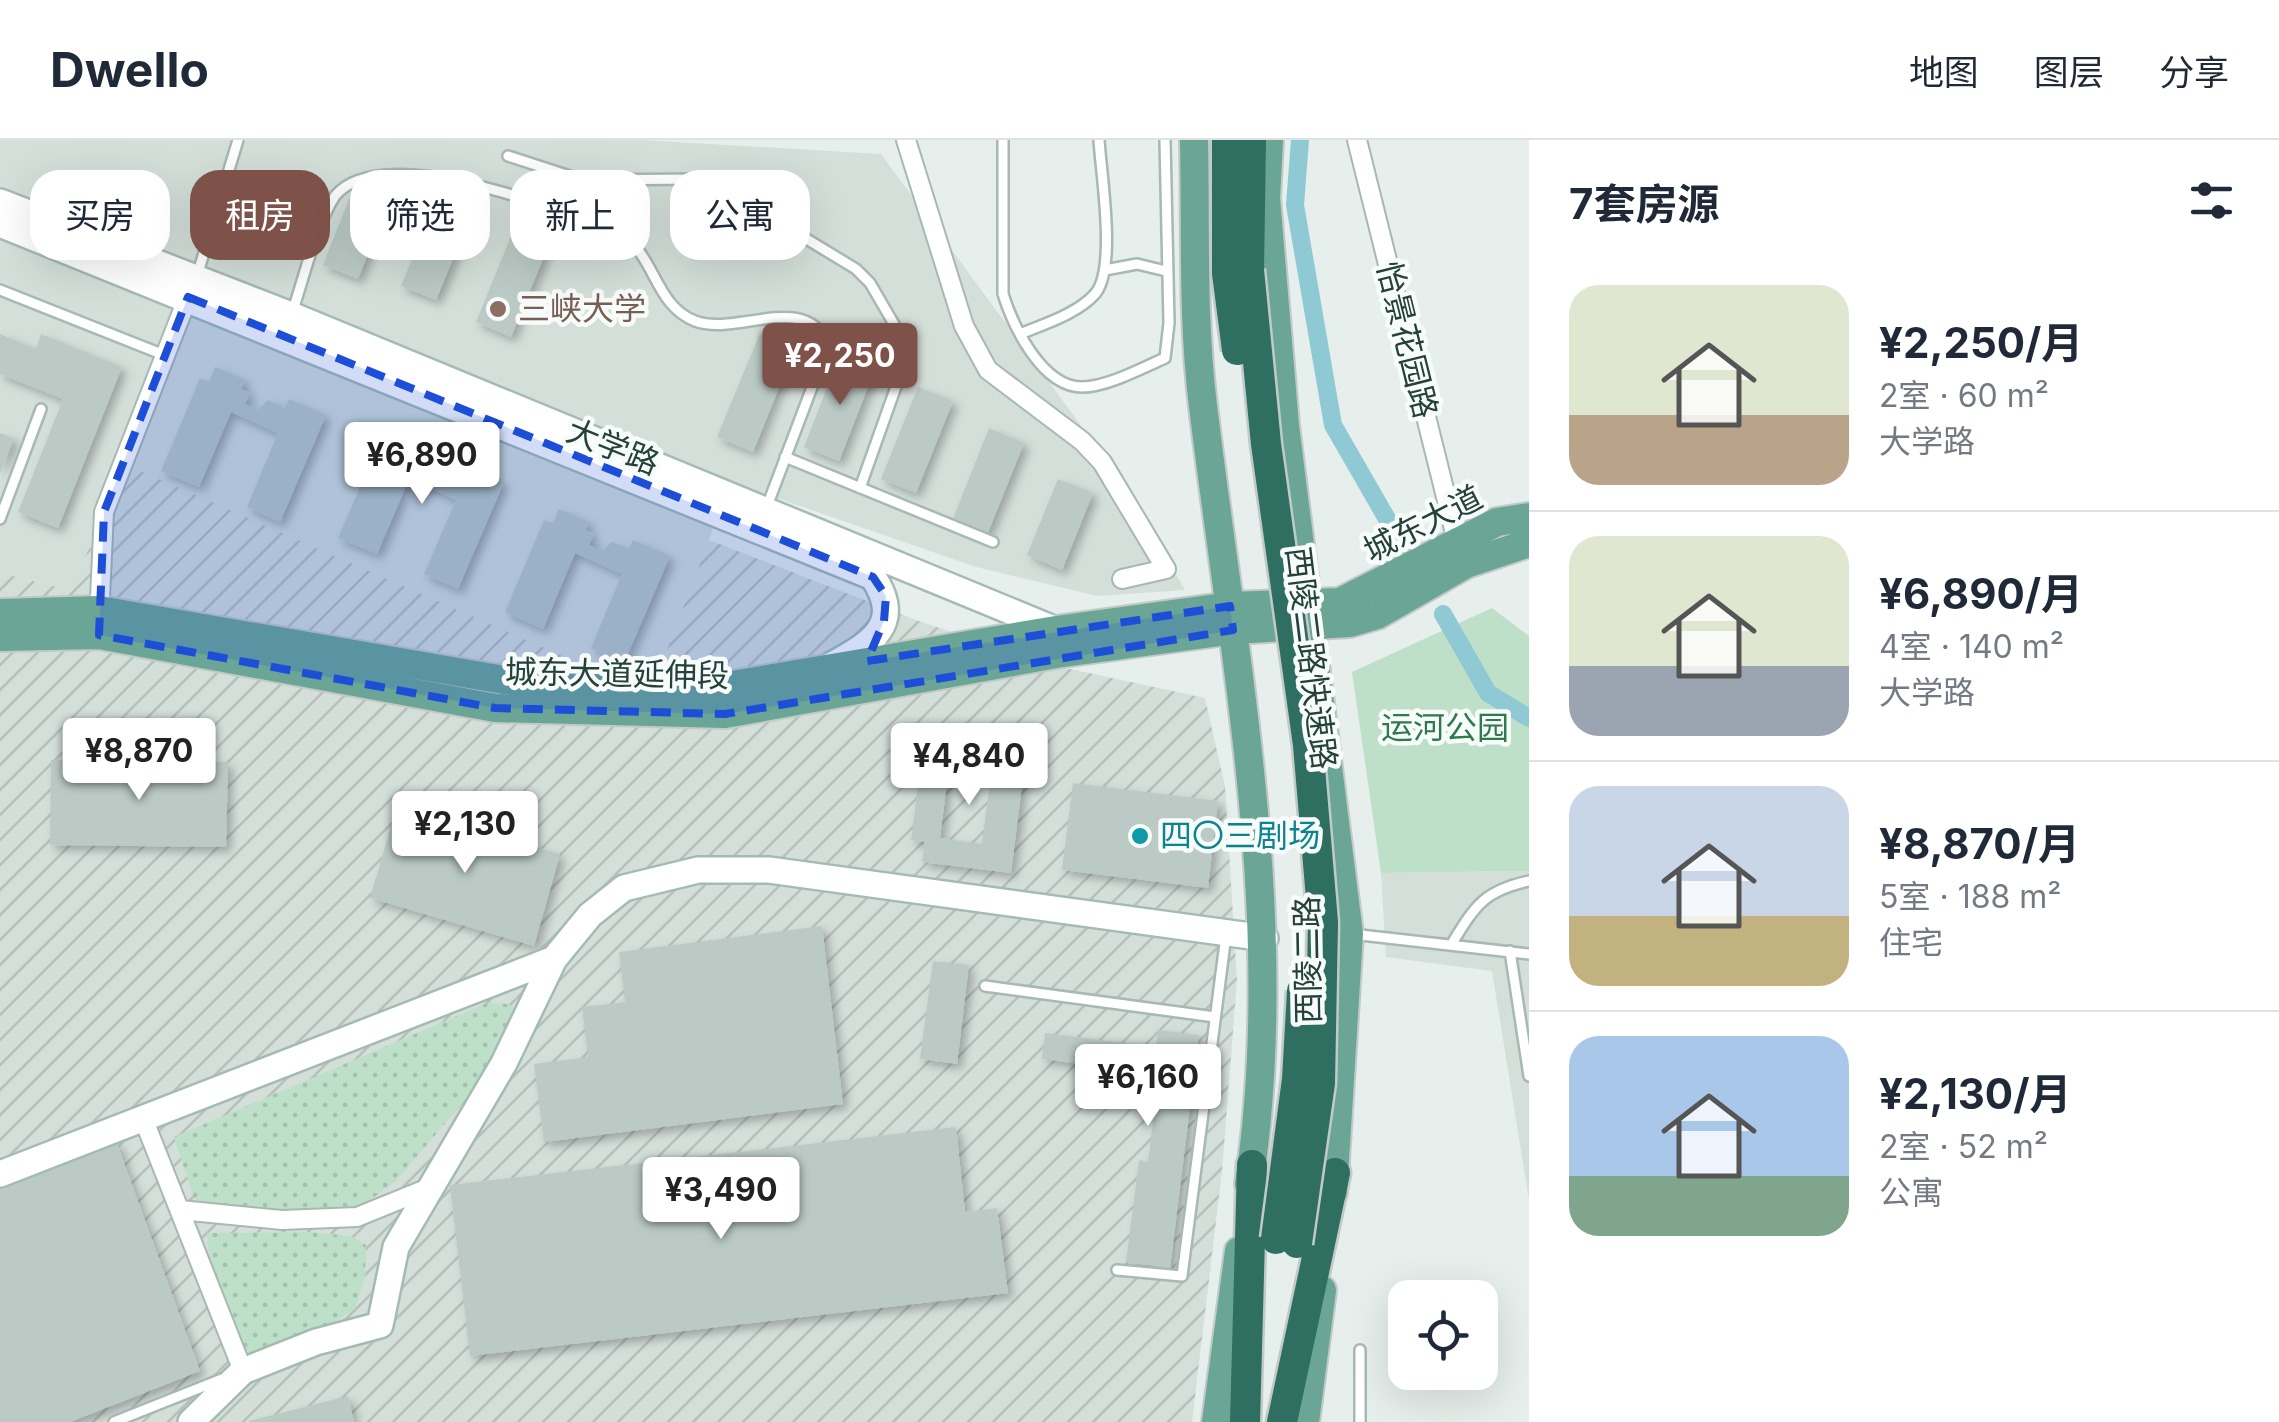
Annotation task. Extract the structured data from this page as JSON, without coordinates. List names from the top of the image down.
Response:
{
  "streets": {
    "highway": ["西陵二路快速路"],
    "main road": [
      "大学路",
      "城东大道",
      "城东大道延伸段",
      "西陵二路"
    ],
    "street": ["怡景花园路"]
  },
  "crossings": [
    ["怡景花园路", "城东大道"],
    ["大学路", "城东大道延伸段"],
    ["城东大道", "城东大道延伸段"],
    ["城东大道", "西陵二路"],
    ["城东大道延伸段", "西陵二路"]
  ],
  "parks": ["运河公园"],
  "places": ["三峡大学", "四〇三剧场"],
  "page": {
    "header": "Dwello",
    "nav": ["地图", "图层", "分享"],
    "heading": "7套房源",
    "chip": [
      "买房",
      "租房",
      "筛选",
      "新上",
      "公寓"
    ],
    "list": [
      {
        "name": "¥2,250/月",
        "note": "2室 · 60 m² · 大学路"
      },
      {
        "name": "¥6,890/月",
        "note": "4室 · 140 m² · 大学路"
      },
      {
        "name": "¥8,870/月",
        "note": "5室 · 188 m² · 住宅"
      },
      {
        "name": "¥2,130/月",
        "note": "2室 · 52 m² · 公寓"
      }
    ],
    "price": [
      "¥2,250",
      "¥6,890",
      "¥8,870",
      "¥4,840",
      "¥2,130",
      "¥6,160",
      "¥3,490"
    ]
  }
}
